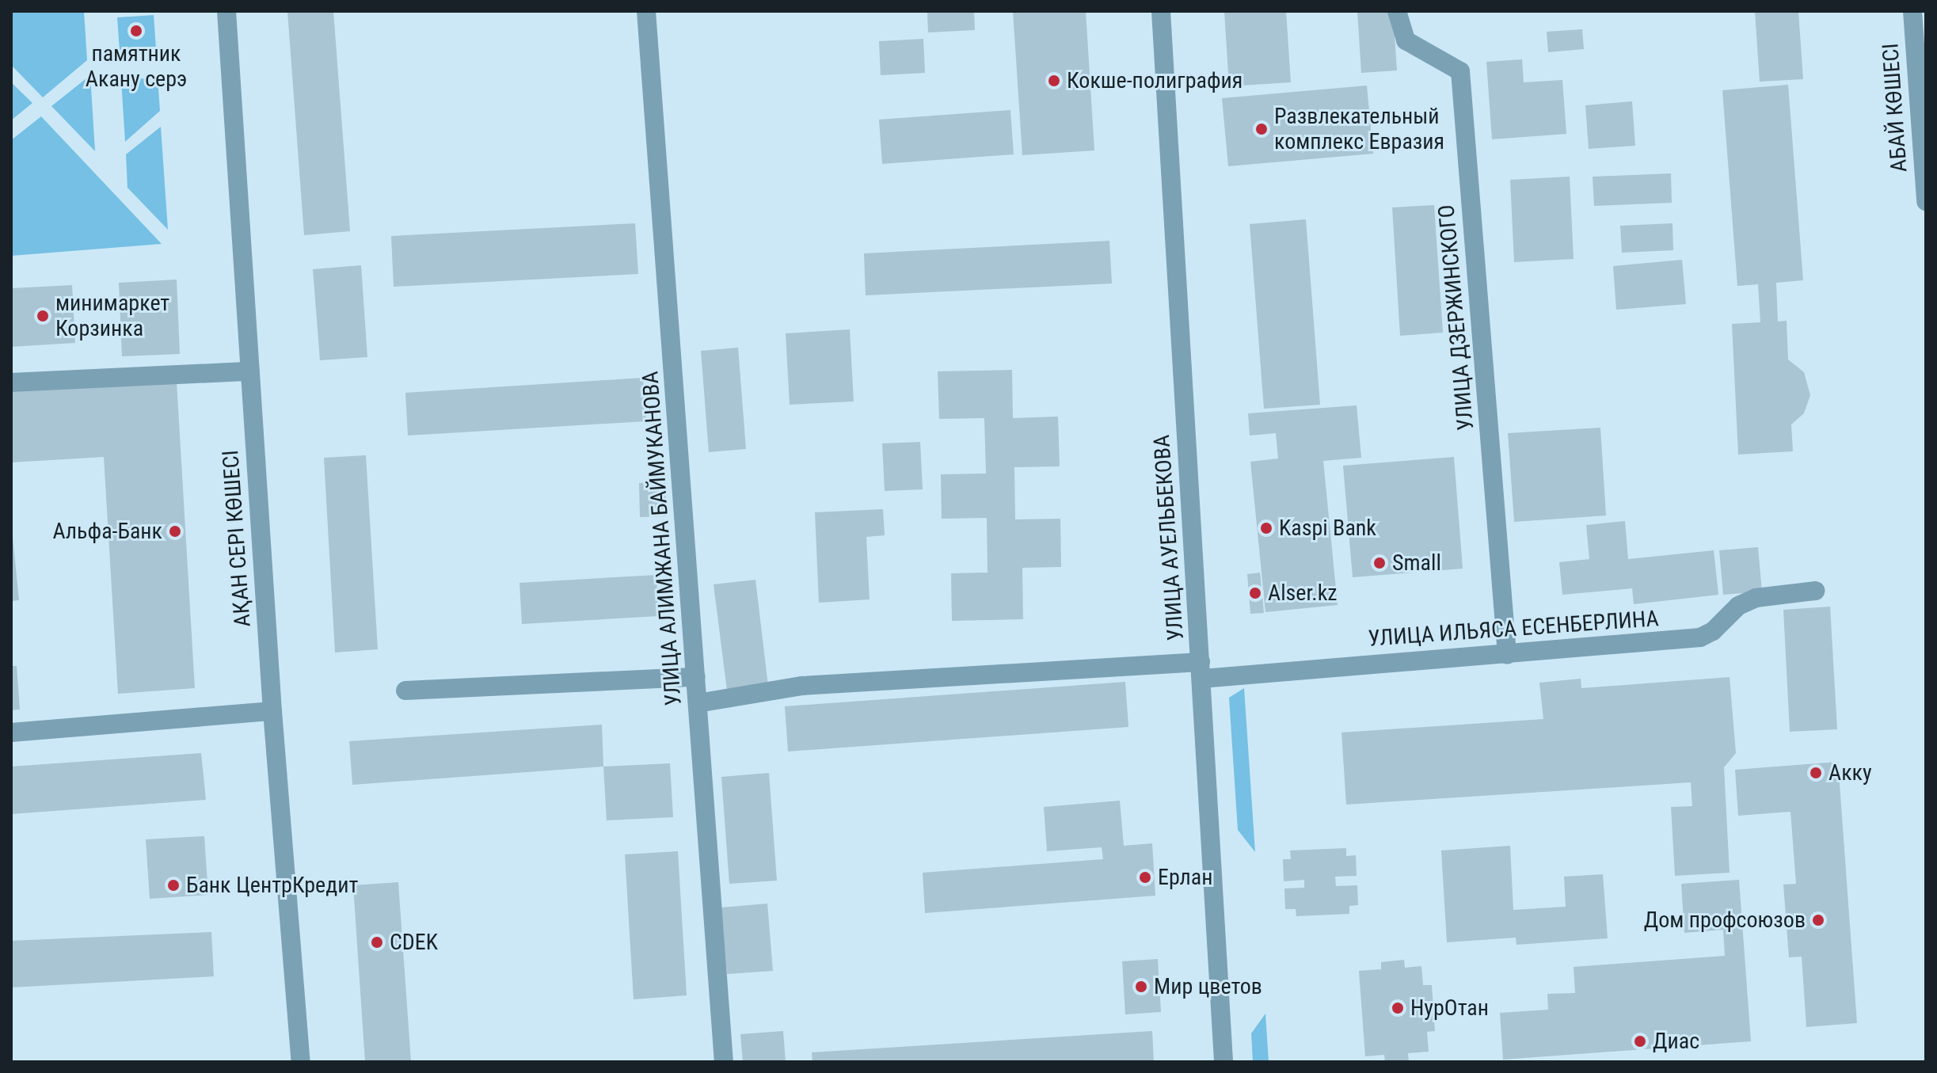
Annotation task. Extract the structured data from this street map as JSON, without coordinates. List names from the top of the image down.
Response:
{
  "streets": {
    "street": [
      "АБАЙ КӨШЕСІ",
      "УЛИЦА ДЗЕРЖИНСКОГО",
      "УЛИЦА АУЕЛЬБЕКОВА",
      "АҚАН СЕРІ КӨШЕСІ",
      "УЛИЦА АЛИМЖАНА БАЙМУКАНОВА",
      "УЛИЦА ИЛЬЯСА ЕСЕНБЕРЛИНА"
    ]
  },
  "crossings": [
    ["УЛИЦА ДЗЕРЖИНСКОГО", "УЛИЦА ИЛЬЯСА ЕСЕНБЕРЛИНА"],
    ["УЛИЦА АУЕЛЬБЕКОВА", "УЛИЦА ИЛЬЯСА ЕСЕНБЕРЛИНА"],
    ["УЛИЦА АЛИМЖАНА БАЙМУКАНОВА", "УЛИЦА ИЛЬЯСА ЕСЕНБЕРЛИНА"]
  ],
  "places": [
    "памятник Акану серэ",
    "Кокше-полиграфия",
    "Развлекательный комплекс Евразия",
    "минимаркет Корзинка",
    "Kaspi Bank",
    "Альфа-Банк",
    "Small",
    "Alser.kz",
    "Акку",
    "Ерлан",
    "Банк ЦентрКредит",
    "Дом профсоюзов",
    "CDEK",
    "Мир цветов",
    "НурОтан",
    "Диас"
  ]
}
